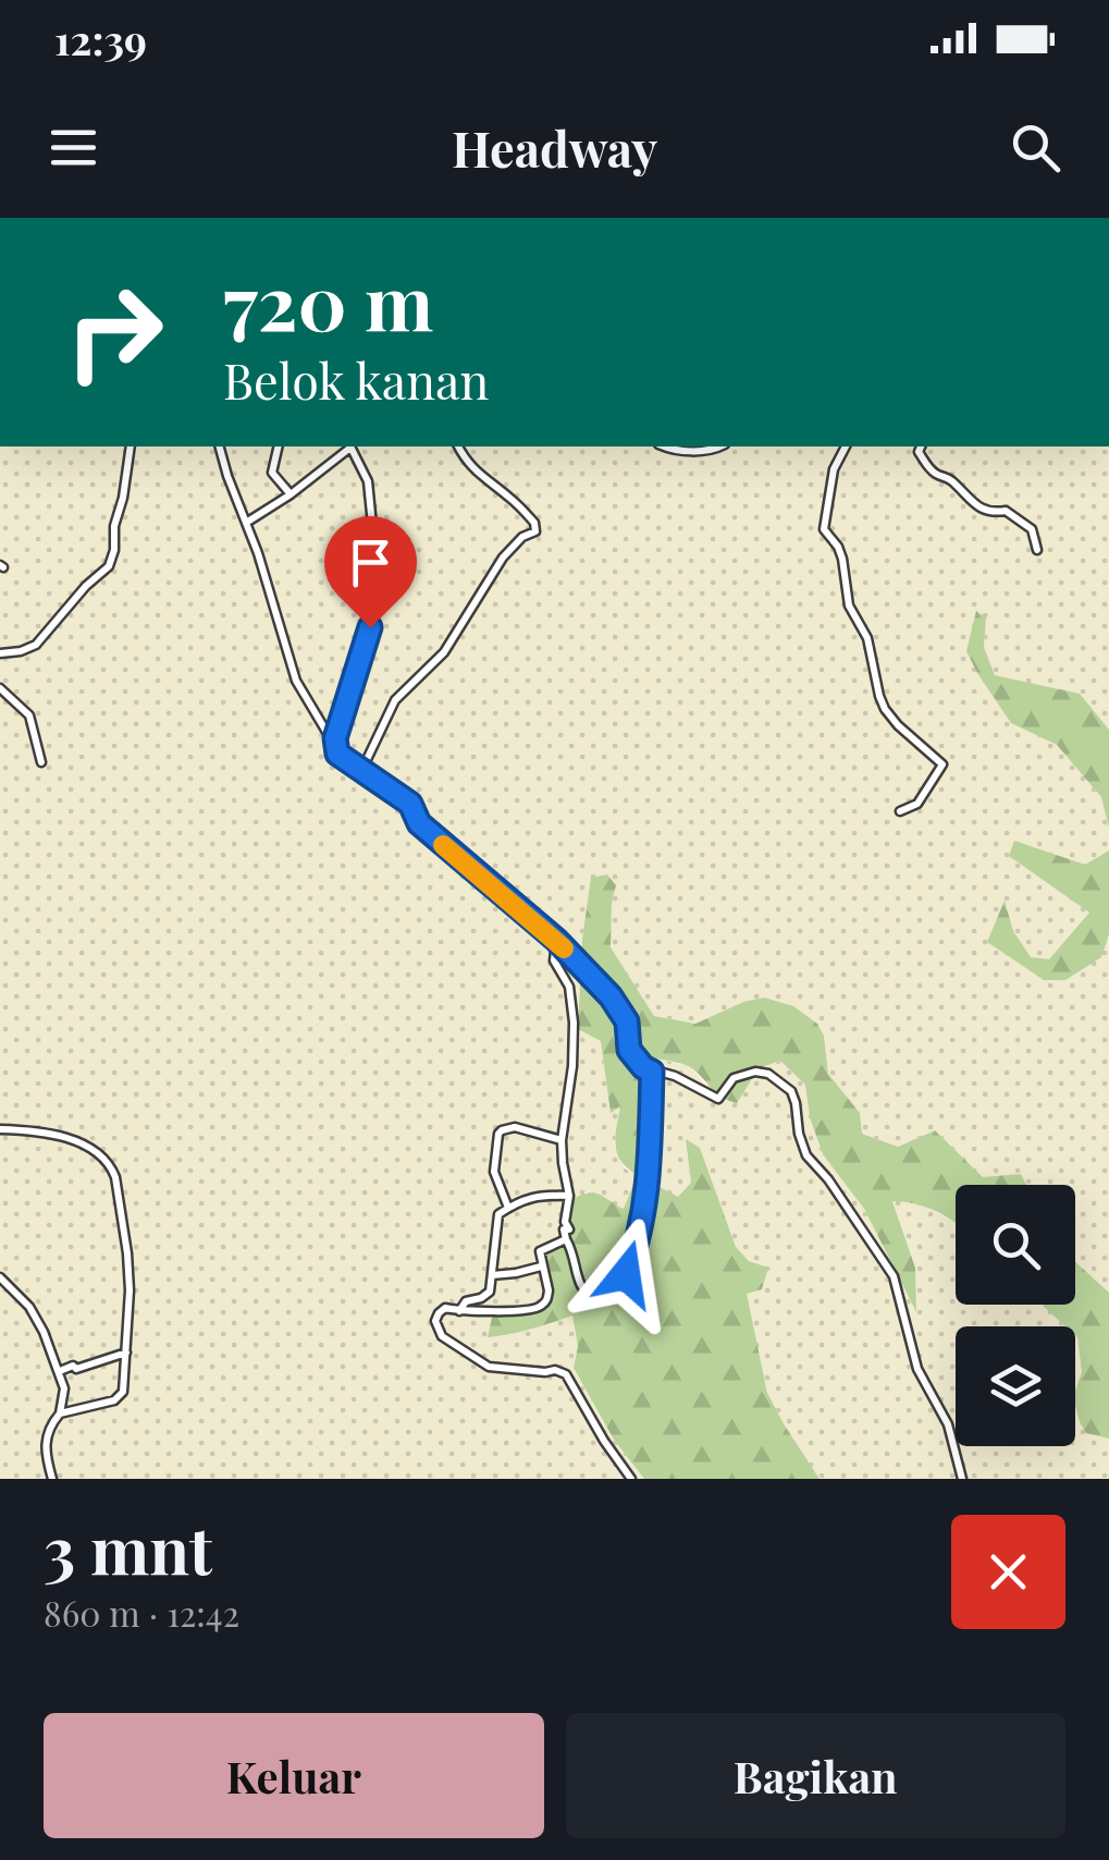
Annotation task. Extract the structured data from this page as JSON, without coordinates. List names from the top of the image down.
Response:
{
  "page": {
    "status": "12:39",
    "header": "Headway",
    "turn": ["720 m", "Belok kanan"],
    "heading": ["3 mnt", "860 m · 12:42"],
    "buttons": ["Keluar", "Bagikan"]
  }
}
